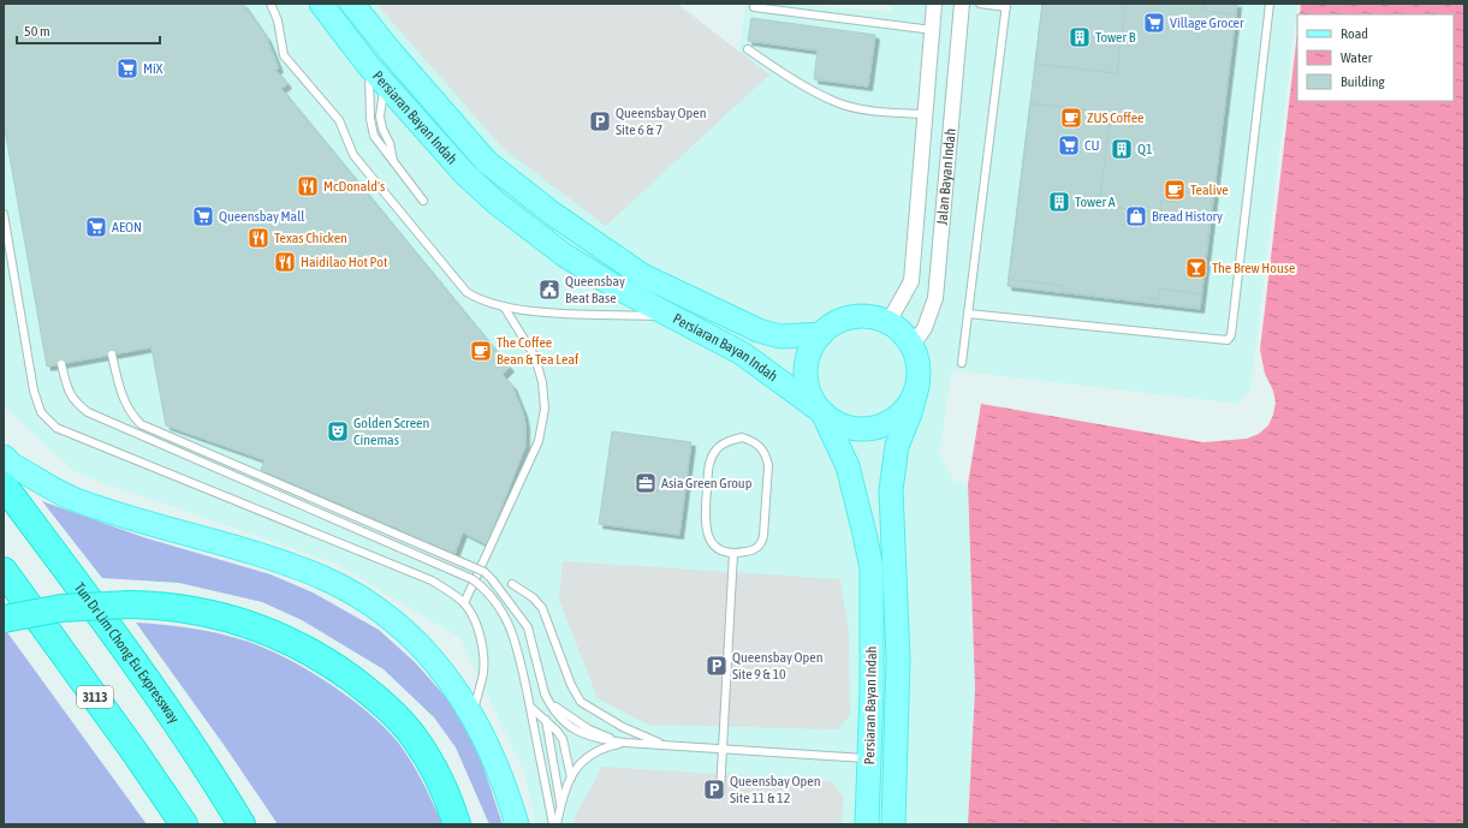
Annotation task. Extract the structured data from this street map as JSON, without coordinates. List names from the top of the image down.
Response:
{
  "streets": {
    "highway": ["Tun Dr Lim Chong Eu Expressway", "3113"],
    "main road": ["Persiaran Bayan Indah"],
    "street": ["Jalan Bayan Indah"]
  },
  "crossings": [
    ["Persiaran Bayan Indah", "Jalan Bayan Indah"]
  ],
  "places": {
    "supermarket": [
      "Village Grocer",
      "MiX",
      "CU",
      "Queensbay Mall",
      "AEON"
    ],
    "building": ["Tower B", "Q1", "Tower A"],
    "cafe": ["ZUS Coffee", "Tealive", "The Coffee Bean & Tea Leaf"],
    "parking": ["Queensbay Open Site 6 & 7", "Queensbay Open Site 9 & 10", "Queensbay Open Site 11 & 12"],
    "restaurant": ["McDonald's", "Texas Chicken", "Haidilao Hot Pot"],
    "shop": ["Bread History"],
    "bar": ["The Brew House"],
    "public building": ["Queensbay Beat Base"],
    "theatre": ["Golden Screen Cinemas"],
    "office": ["Asia Green Group"]
  },
  "legend": ["Road", "Water", "Building"],
  "scale_bar": "50 m"
}
